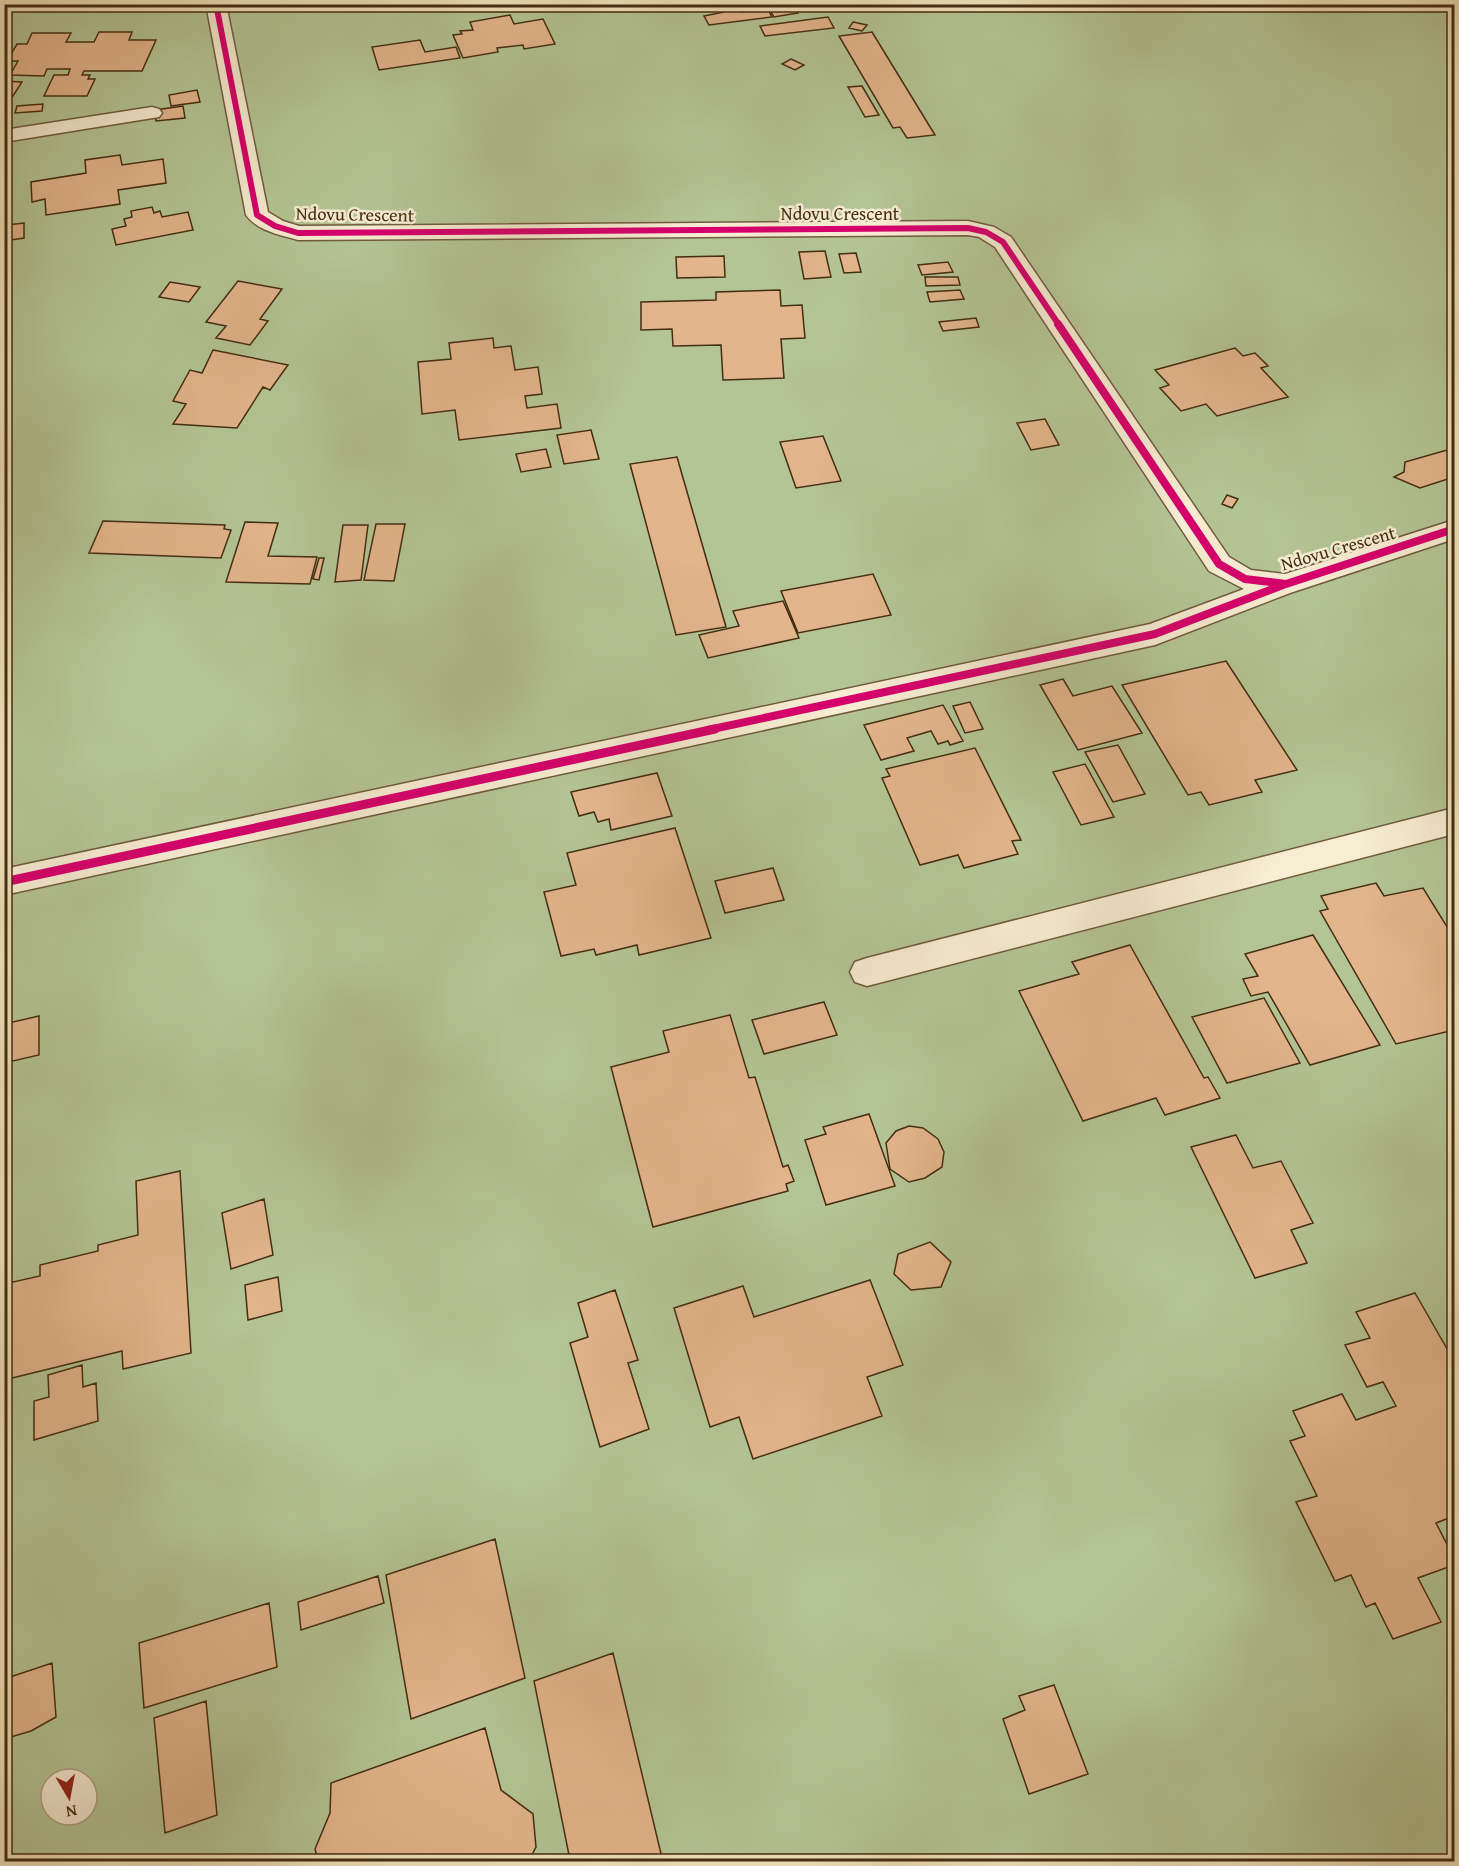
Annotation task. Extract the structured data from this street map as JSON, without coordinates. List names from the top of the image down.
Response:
{
  "streets": {
    "street": ["Ndovu Crescent"]
  },
  "north": "bottom"
}
